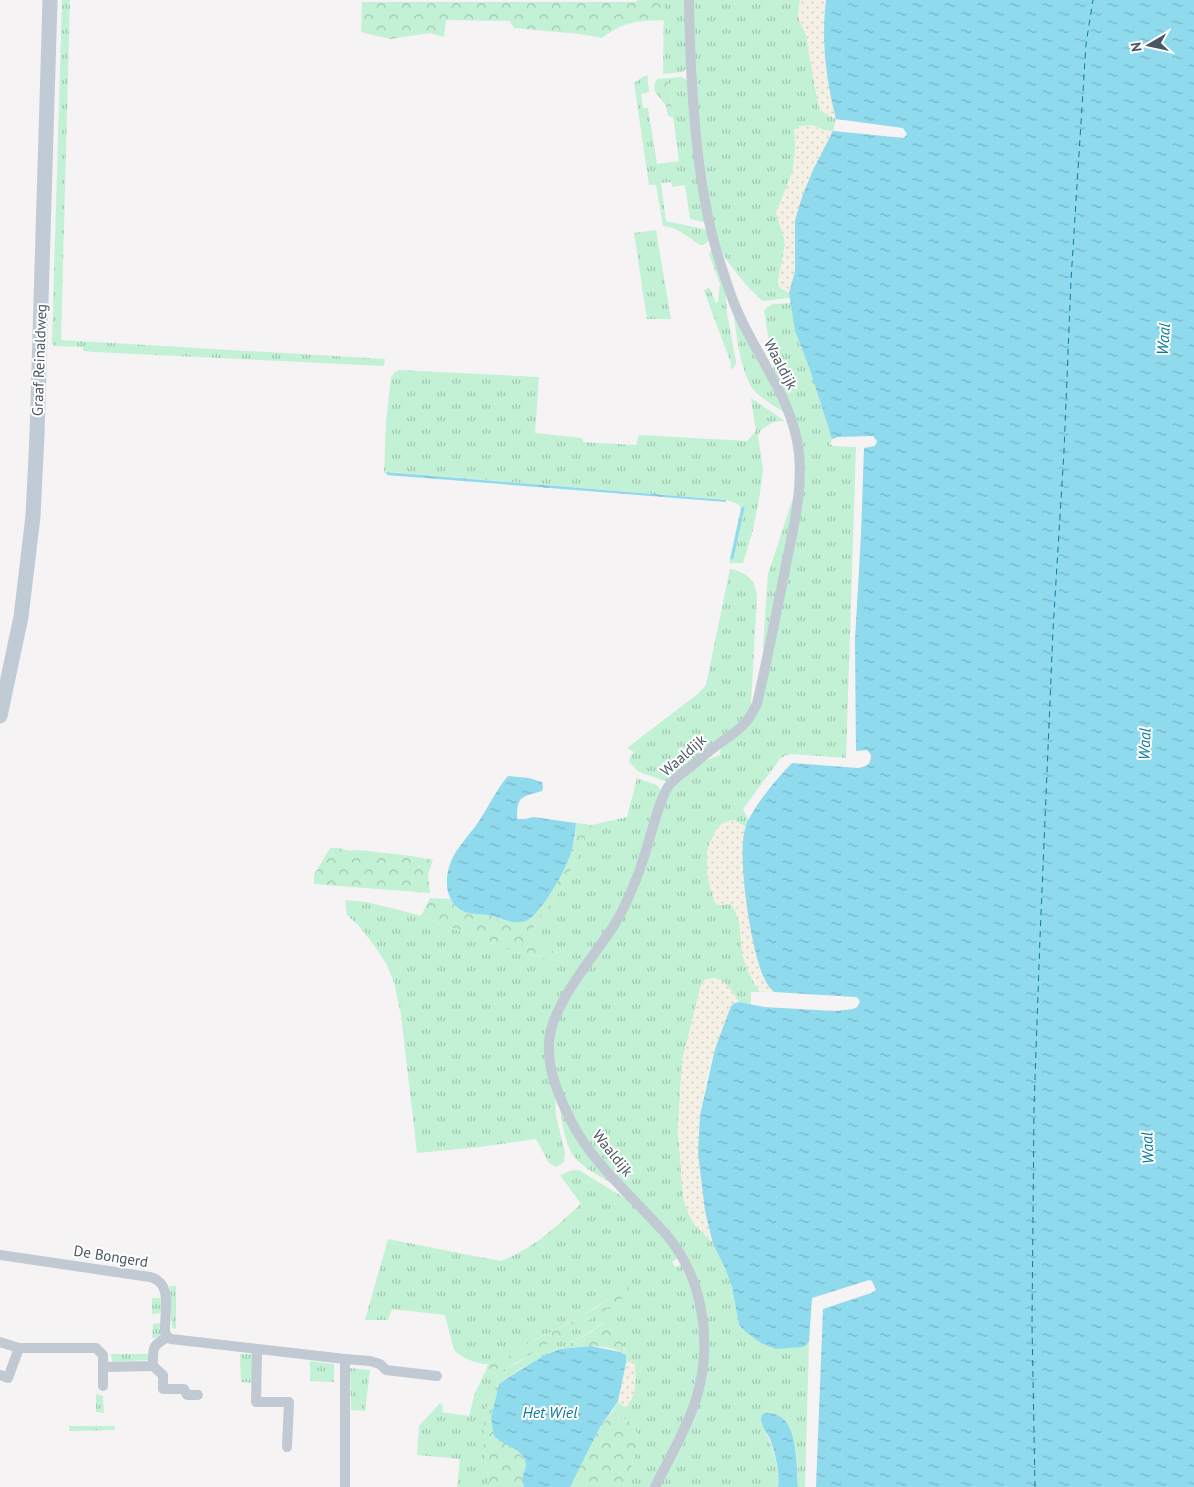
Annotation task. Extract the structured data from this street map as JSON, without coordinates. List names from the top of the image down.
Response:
{
  "streets": {
    "main road": ["Graaf Reinaldweg"],
    "street": ["Waaldijk", "De Bongerd"]
  },
  "water": ["Waal", "Het Wiel"],
  "north": "left"
}
